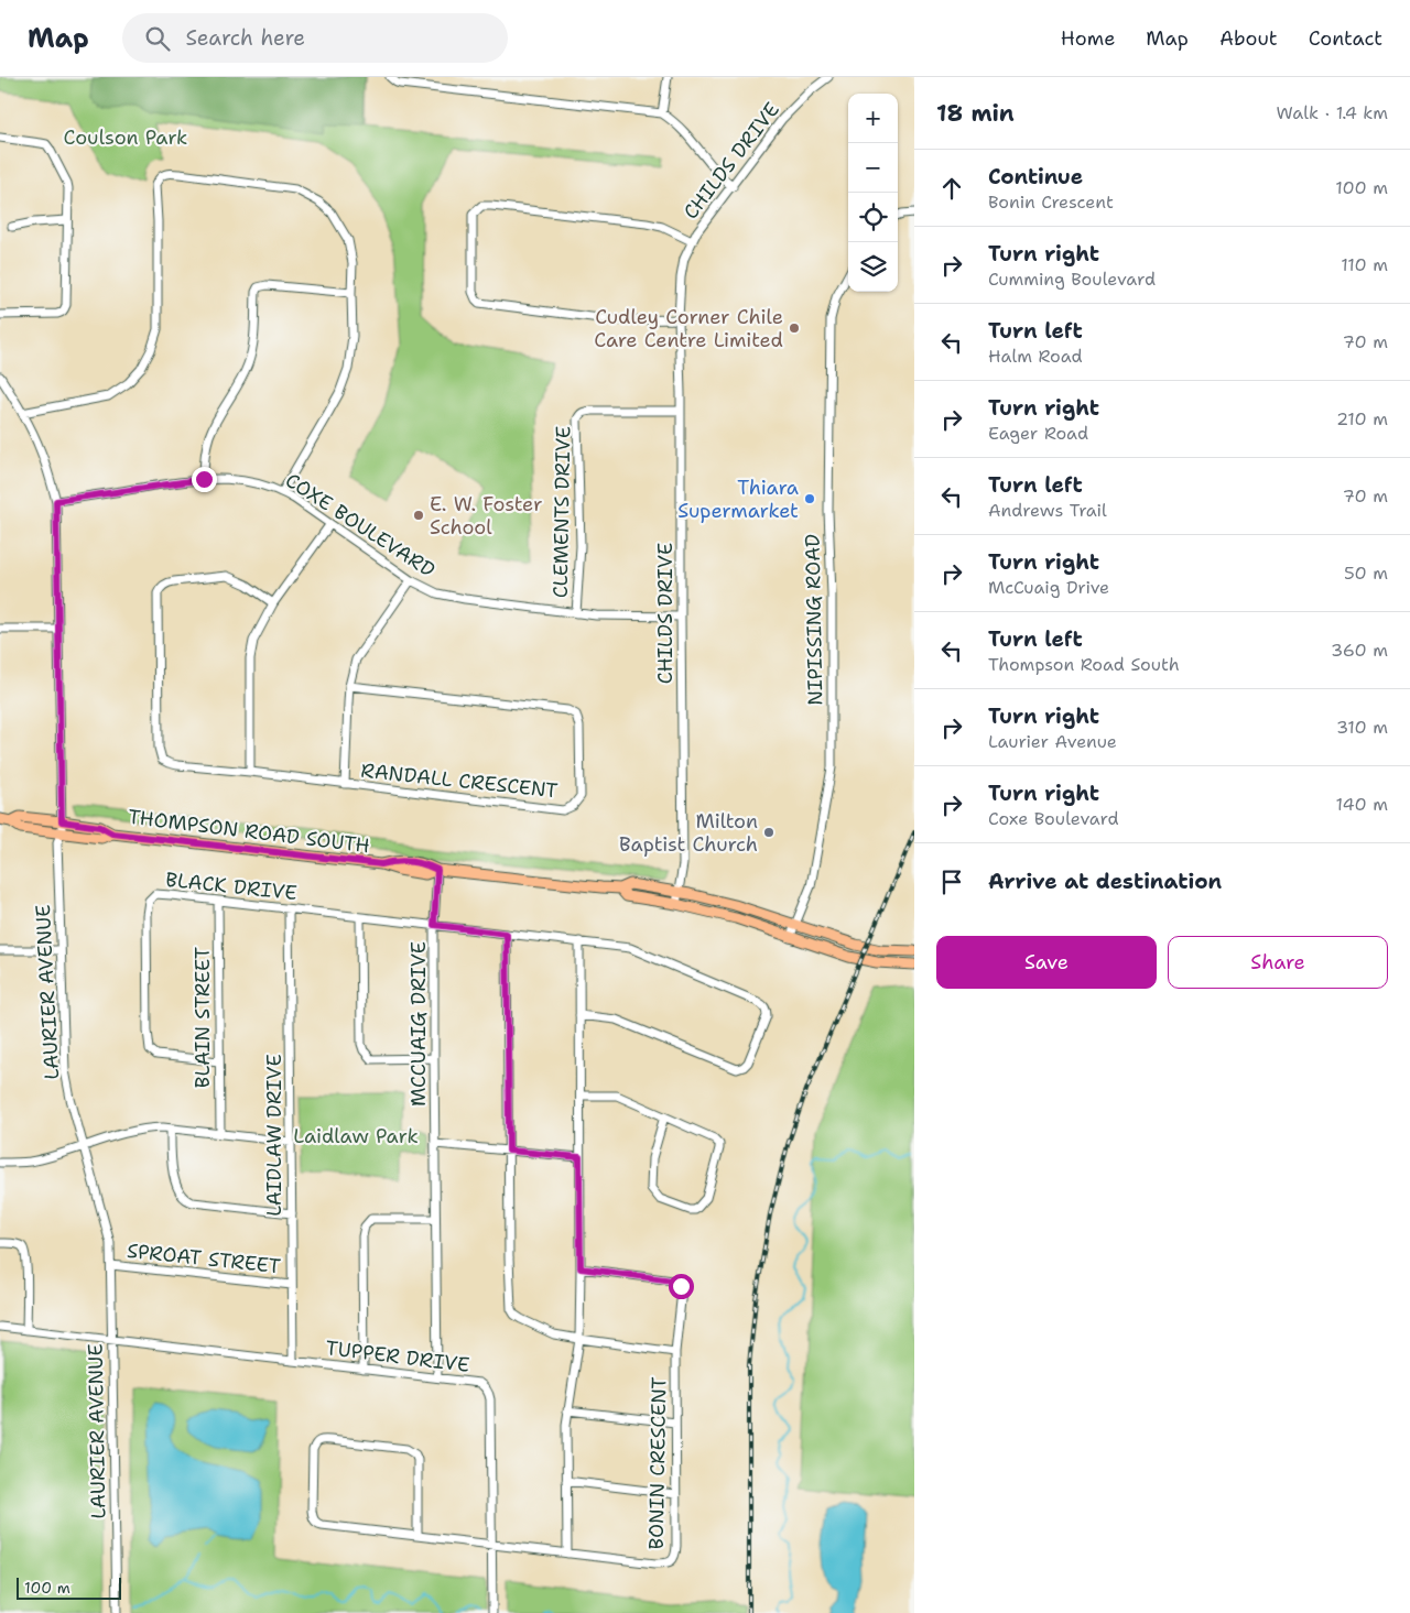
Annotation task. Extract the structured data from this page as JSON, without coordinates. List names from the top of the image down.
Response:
{
  "streets": {
    "main road": ["THOMPSON ROAD SOUTH"],
    "street": [
      "CHILDS DRIVE",
      "CLEMENTS DRIVE",
      "COXE BOULEVARD",
      "NIPISSING ROAD",
      "RANDALL CRESCENT",
      "BLACK DRIVE",
      "LAURIER AVENUE",
      "BLAIN STREET",
      "MCCUAIG DRIVE",
      "LAIDLAW DRIVE",
      "SPROAT STREET",
      "TUPPER DRIVE",
      "BONIN CRESCENT"
    ]
  },
  "crossings": [
    ["CHILDS DRIVE", "CLEMENTS DRIVE"],
    ["CHILDS DRIVE", "COXE BOULEVARD"],
    ["CHILDS DRIVE", "THOMPSON ROAD SOUTH"],
    ["CLEMENTS DRIVE", "COXE BOULEVARD"],
    ["COXE BOULEVARD", "LAURIER AVENUE"],
    ["NIPISSING ROAD", "THOMPSON ROAD SOUTH"],
    ["THOMPSON ROAD SOUTH", "LAURIER AVENUE"],
    ["THOMPSON ROAD SOUTH", "MCCUAIG DRIVE"],
    ["BLACK DRIVE", "BLAIN STREET"],
    ["BLACK DRIVE", "MCCUAIG DRIVE"],
    ["BLACK DRIVE", "LAIDLAW DRIVE"],
    ["LAURIER AVENUE", "SPROAT STREET"],
    ["LAURIER AVENUE", "TUPPER DRIVE"],
    ["MCCUAIG DRIVE", "TUPPER DRIVE"],
    ["LAIDLAW DRIVE", "SPROAT STREET"],
    ["LAIDLAW DRIVE", "TUPPER DRIVE"],
    ["TUPPER DRIVE", "BONIN CRESCENT"]
  ],
  "parks": ["Coulson Park", "Laidlaw Park"],
  "places": [
    "Cudley Corner Chile Care Centre Limited",
    "Thiara Supermarket",
    "E. W. Foster School",
    "Milton Baptist Church"
  ],
  "scale_bar": "100 m",
  "page": {
    "header": "Map",
    "search": "Search here",
    "nav": [
      "Home",
      "Map",
      "About",
      "Contact"
    ],
    "heading": ["18 min", "Walk · 1.4 km"],
    "map_buttons": ["+", "−"],
    "list": [
      ["Continue", "Bonin Crescent", "100 m"],
      ["Turn right", "Cumming Boulevard", "110 m"],
      ["Turn left", "Halm Road", "70 m"],
      ["Turn right", "Eager Road", "210 m"],
      ["Turn left", "Andrews Trail", "70 m"],
      ["Turn right", "McCuaig Drive", "50 m"],
      ["Turn left", "Thompson Road South", "360 m"],
      ["Turn right", "Laurier Avenue", "310 m"],
      ["Turn right", "Coxe Boulevard", "140 m"],
      "Arrive at destination"
    ],
    "buttons": ["Save", "Share"],
    "scale": "100 m"
  }
}
